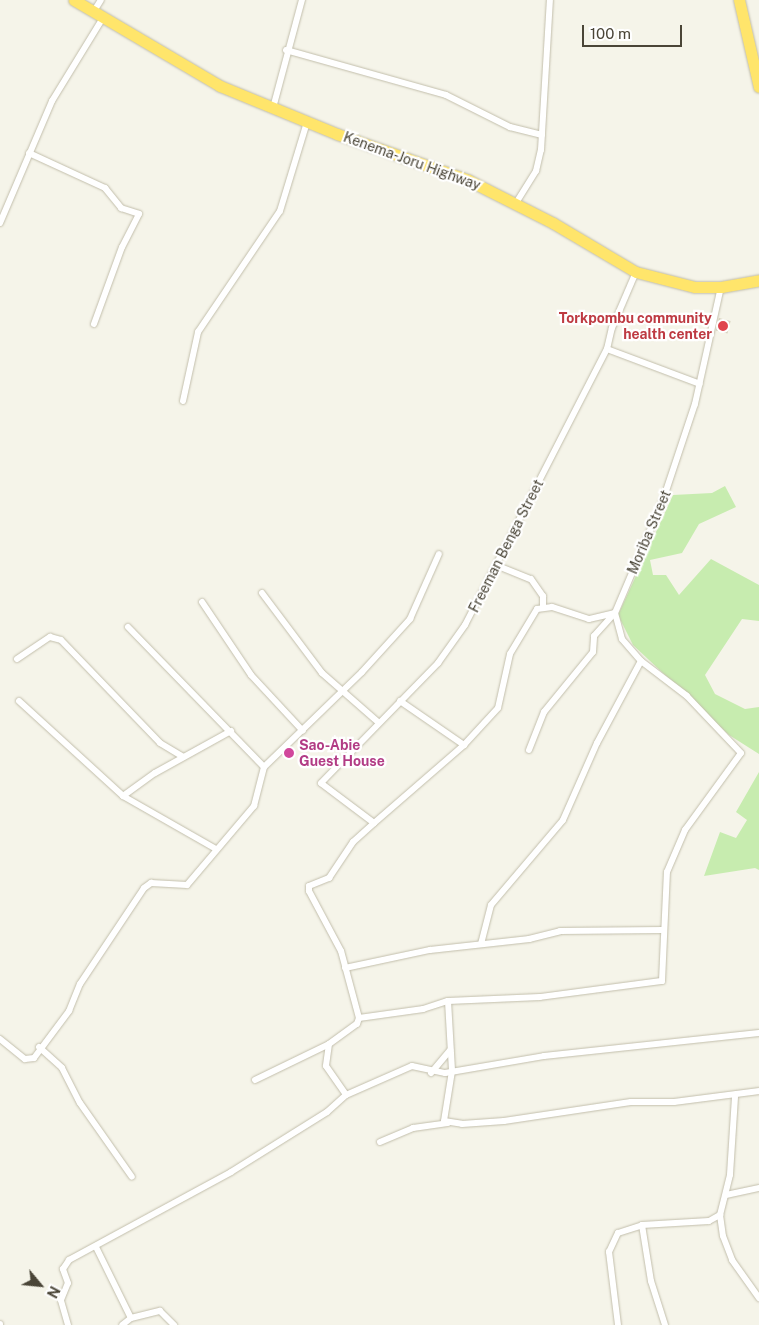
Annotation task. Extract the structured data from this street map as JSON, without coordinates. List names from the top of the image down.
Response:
{
  "streets": {
    "highway": ["Kenema-Joru Highway"],
    "street": ["Moriba Street", "Freeman Benga Street"]
  },
  "crossings": [
    ["Kenema-Joru Highway", "Moriba Street"],
    ["Kenema-Joru Highway", "Freeman Benga Street"]
  ],
  "places": ["Torkpombu community health center", "Sao-Abie Guest House"],
  "scale_bar": "100 m",
  "north": "bottom right"
}
